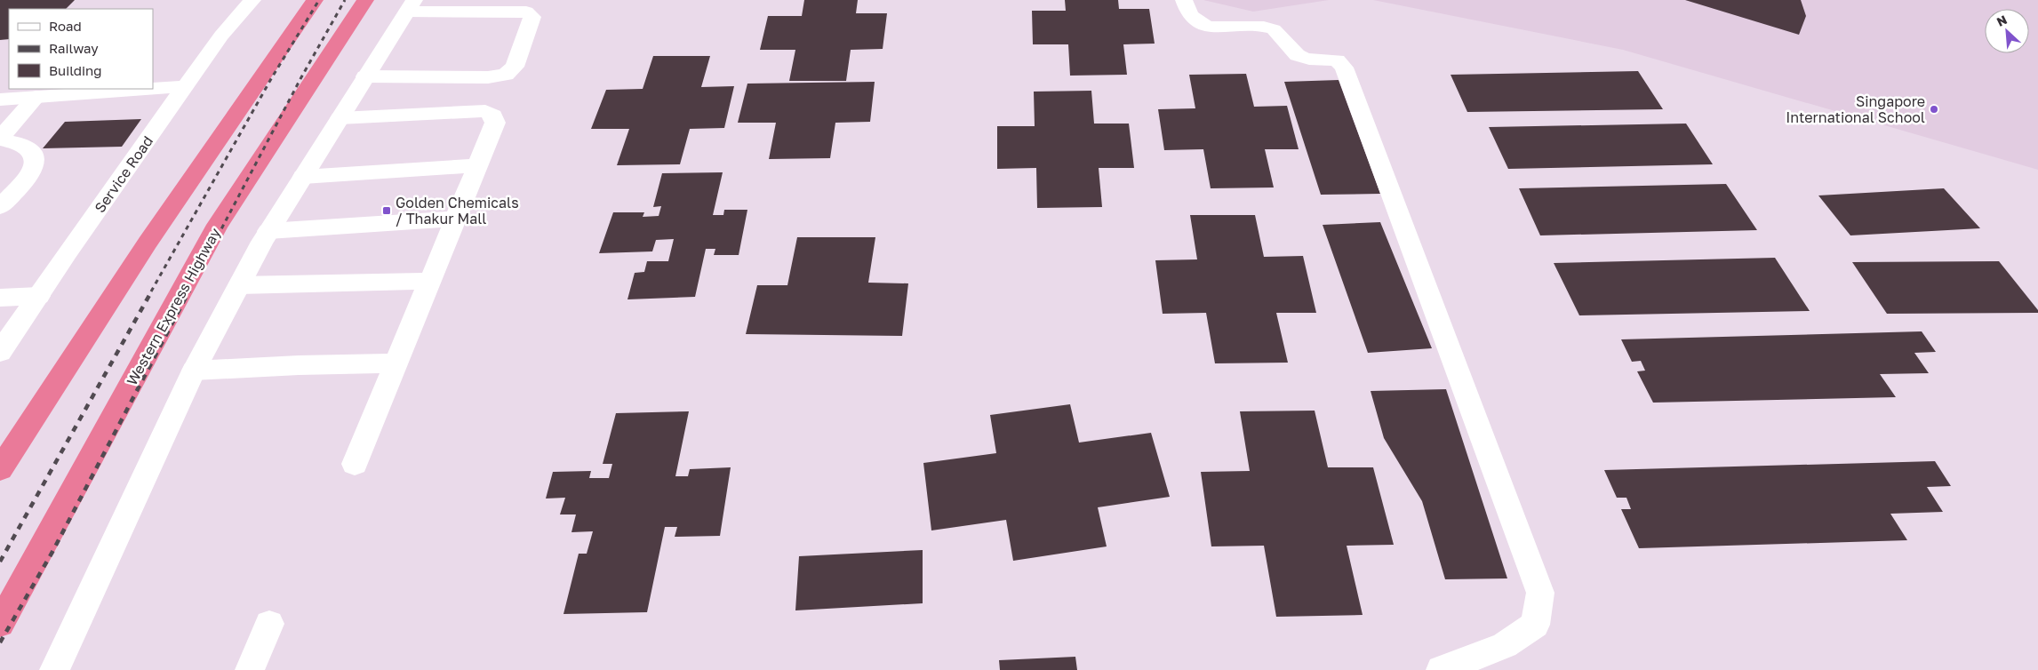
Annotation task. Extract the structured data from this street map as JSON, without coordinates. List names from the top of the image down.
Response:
{
  "streets": {
    "highway": ["Western Express Highway"],
    "main road": ["Service Road"]
  },
  "places": {
    "other": ["Singapore International School"],
    "transit": ["Golden Chemicals / Thakur Mall"]
  },
  "legend": ["Road", "Railway", "Building"],
  "north": "top left"
}
